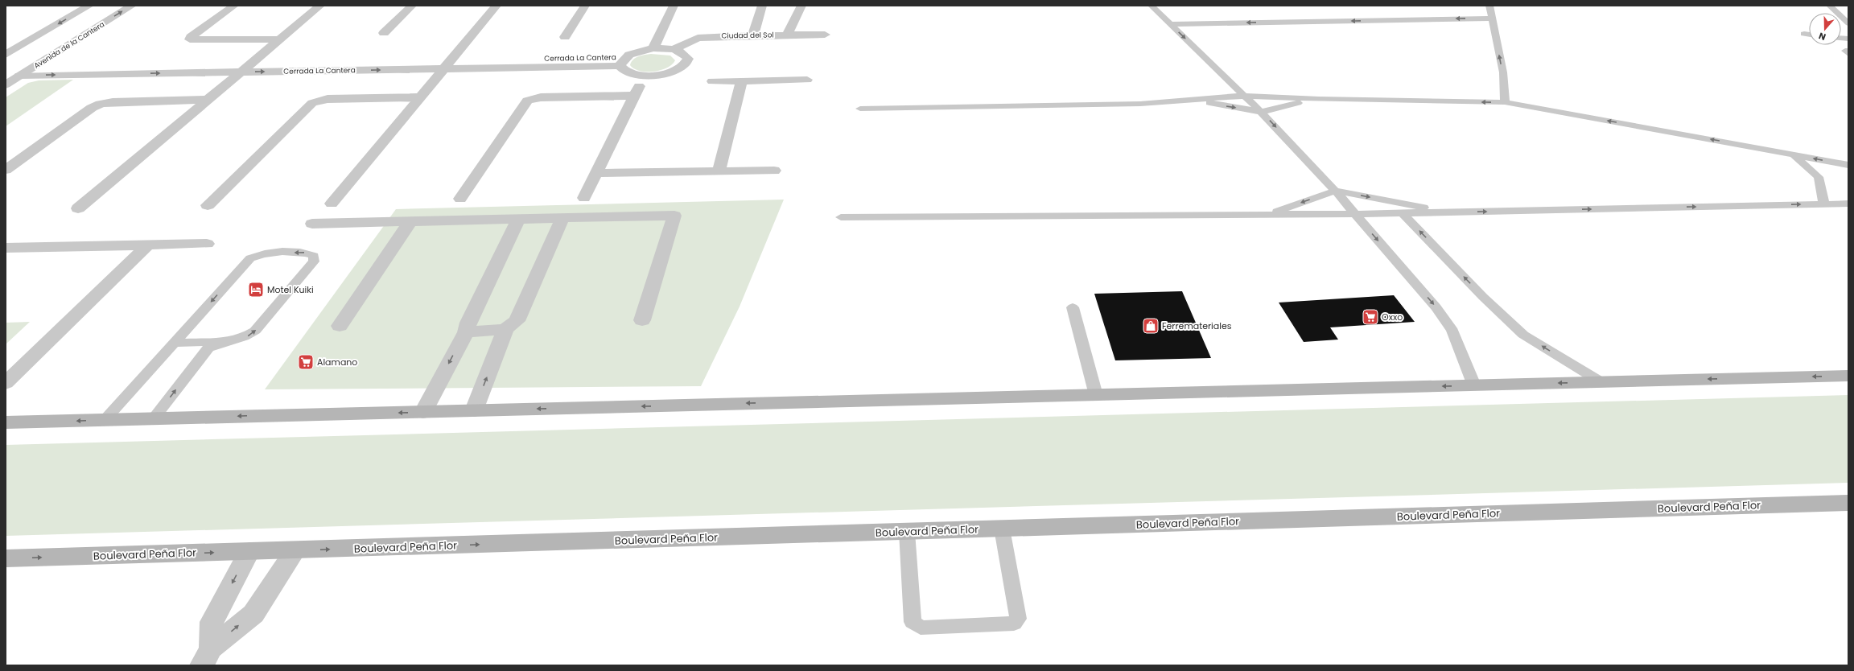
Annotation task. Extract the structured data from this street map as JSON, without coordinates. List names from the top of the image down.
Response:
{
  "streets": {
    "main road": ["Boulevard Peña Flor"],
    "street": ["Ciudad del Sol", "Avenida de la Cantera", "Cerrada La Cantera"]
  },
  "crossings": [
    ["Ciudad del Sol", "Cerrada La Cantera"],
    ["Avenida de la Cantera", "Cerrada La Cantera"]
  ],
  "places": {
    "hotel": ["Motel Kuiki"],
    "supermarket": ["Oxxo", "Alamano"],
    "shop": ["Ferremateriales"]
  },
  "north": "bottom"
}
